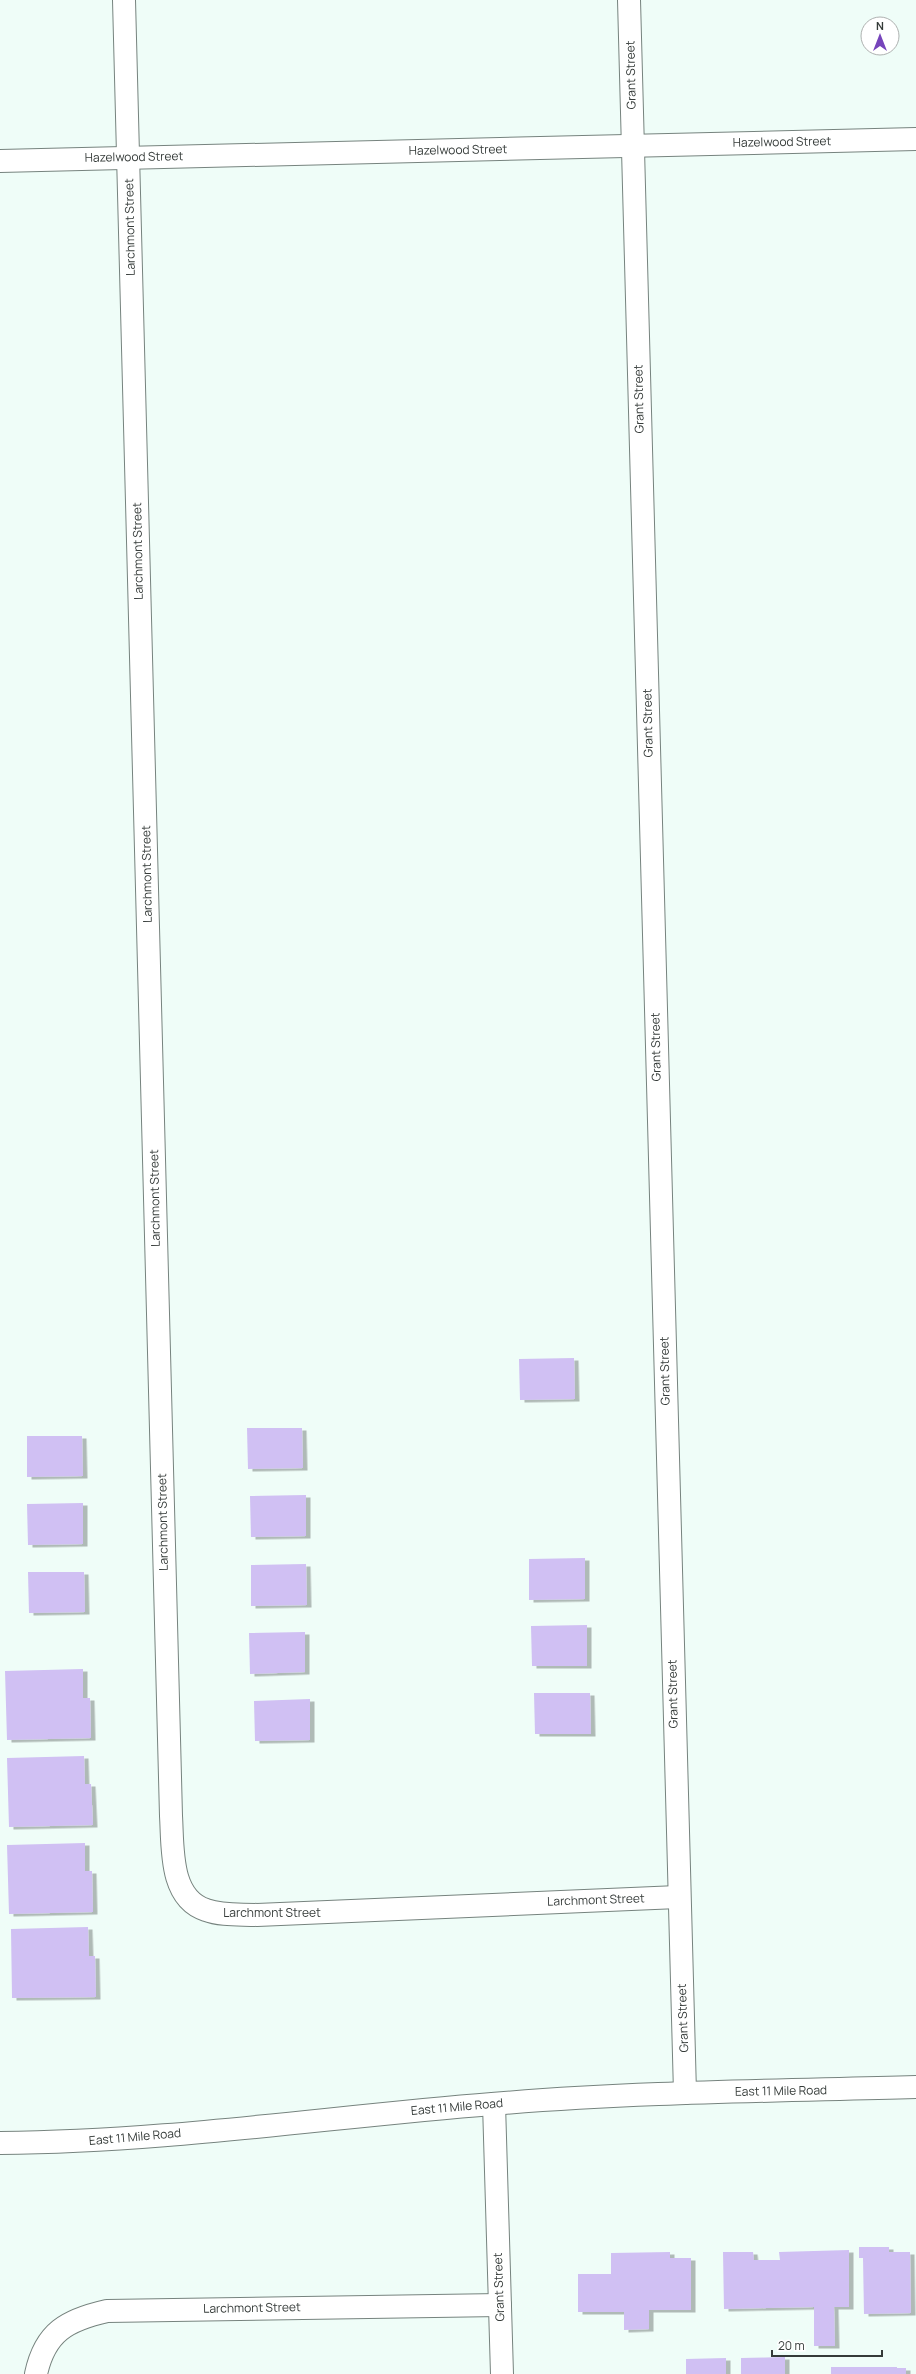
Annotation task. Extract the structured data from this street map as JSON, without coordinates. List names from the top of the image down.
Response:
{
  "streets": {
    "street": [
      "Grant Street",
      "Hazelwood Street",
      "Larchmont Street",
      "East 11 Mile Road"
    ]
  },
  "crossings": [
    ["Grant Street", "Hazelwood Street"],
    ["Grant Street", "Larchmont Street"],
    ["Grant Street", "East 11 Mile Road"],
    ["Hazelwood Street", "Larchmont Street"]
  ],
  "scale_bar": "20 m",
  "north": "top"
}
